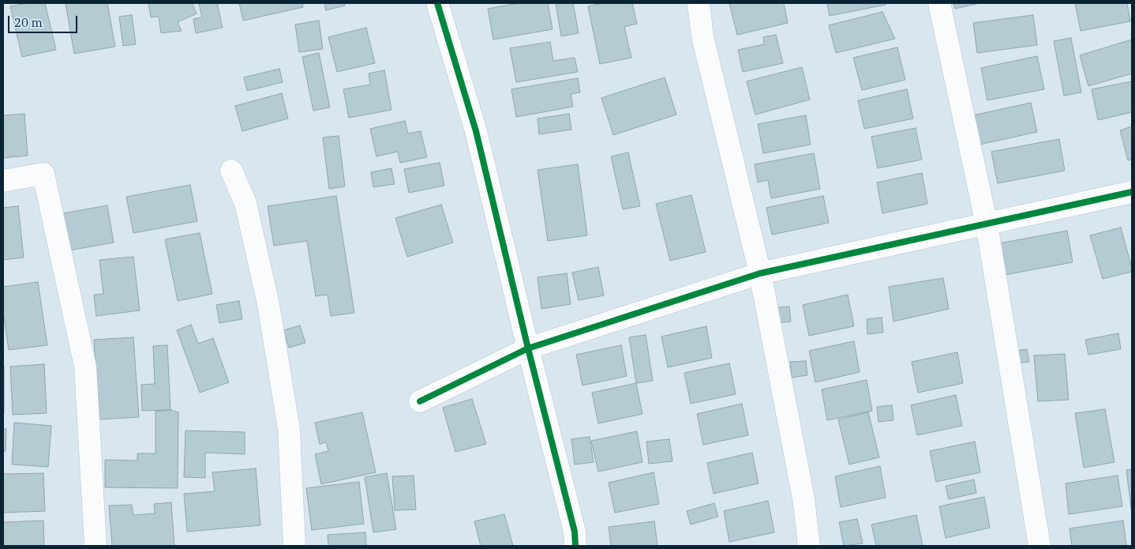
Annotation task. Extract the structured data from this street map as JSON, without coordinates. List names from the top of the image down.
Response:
{
  "scale_bar": "20 m"
}
